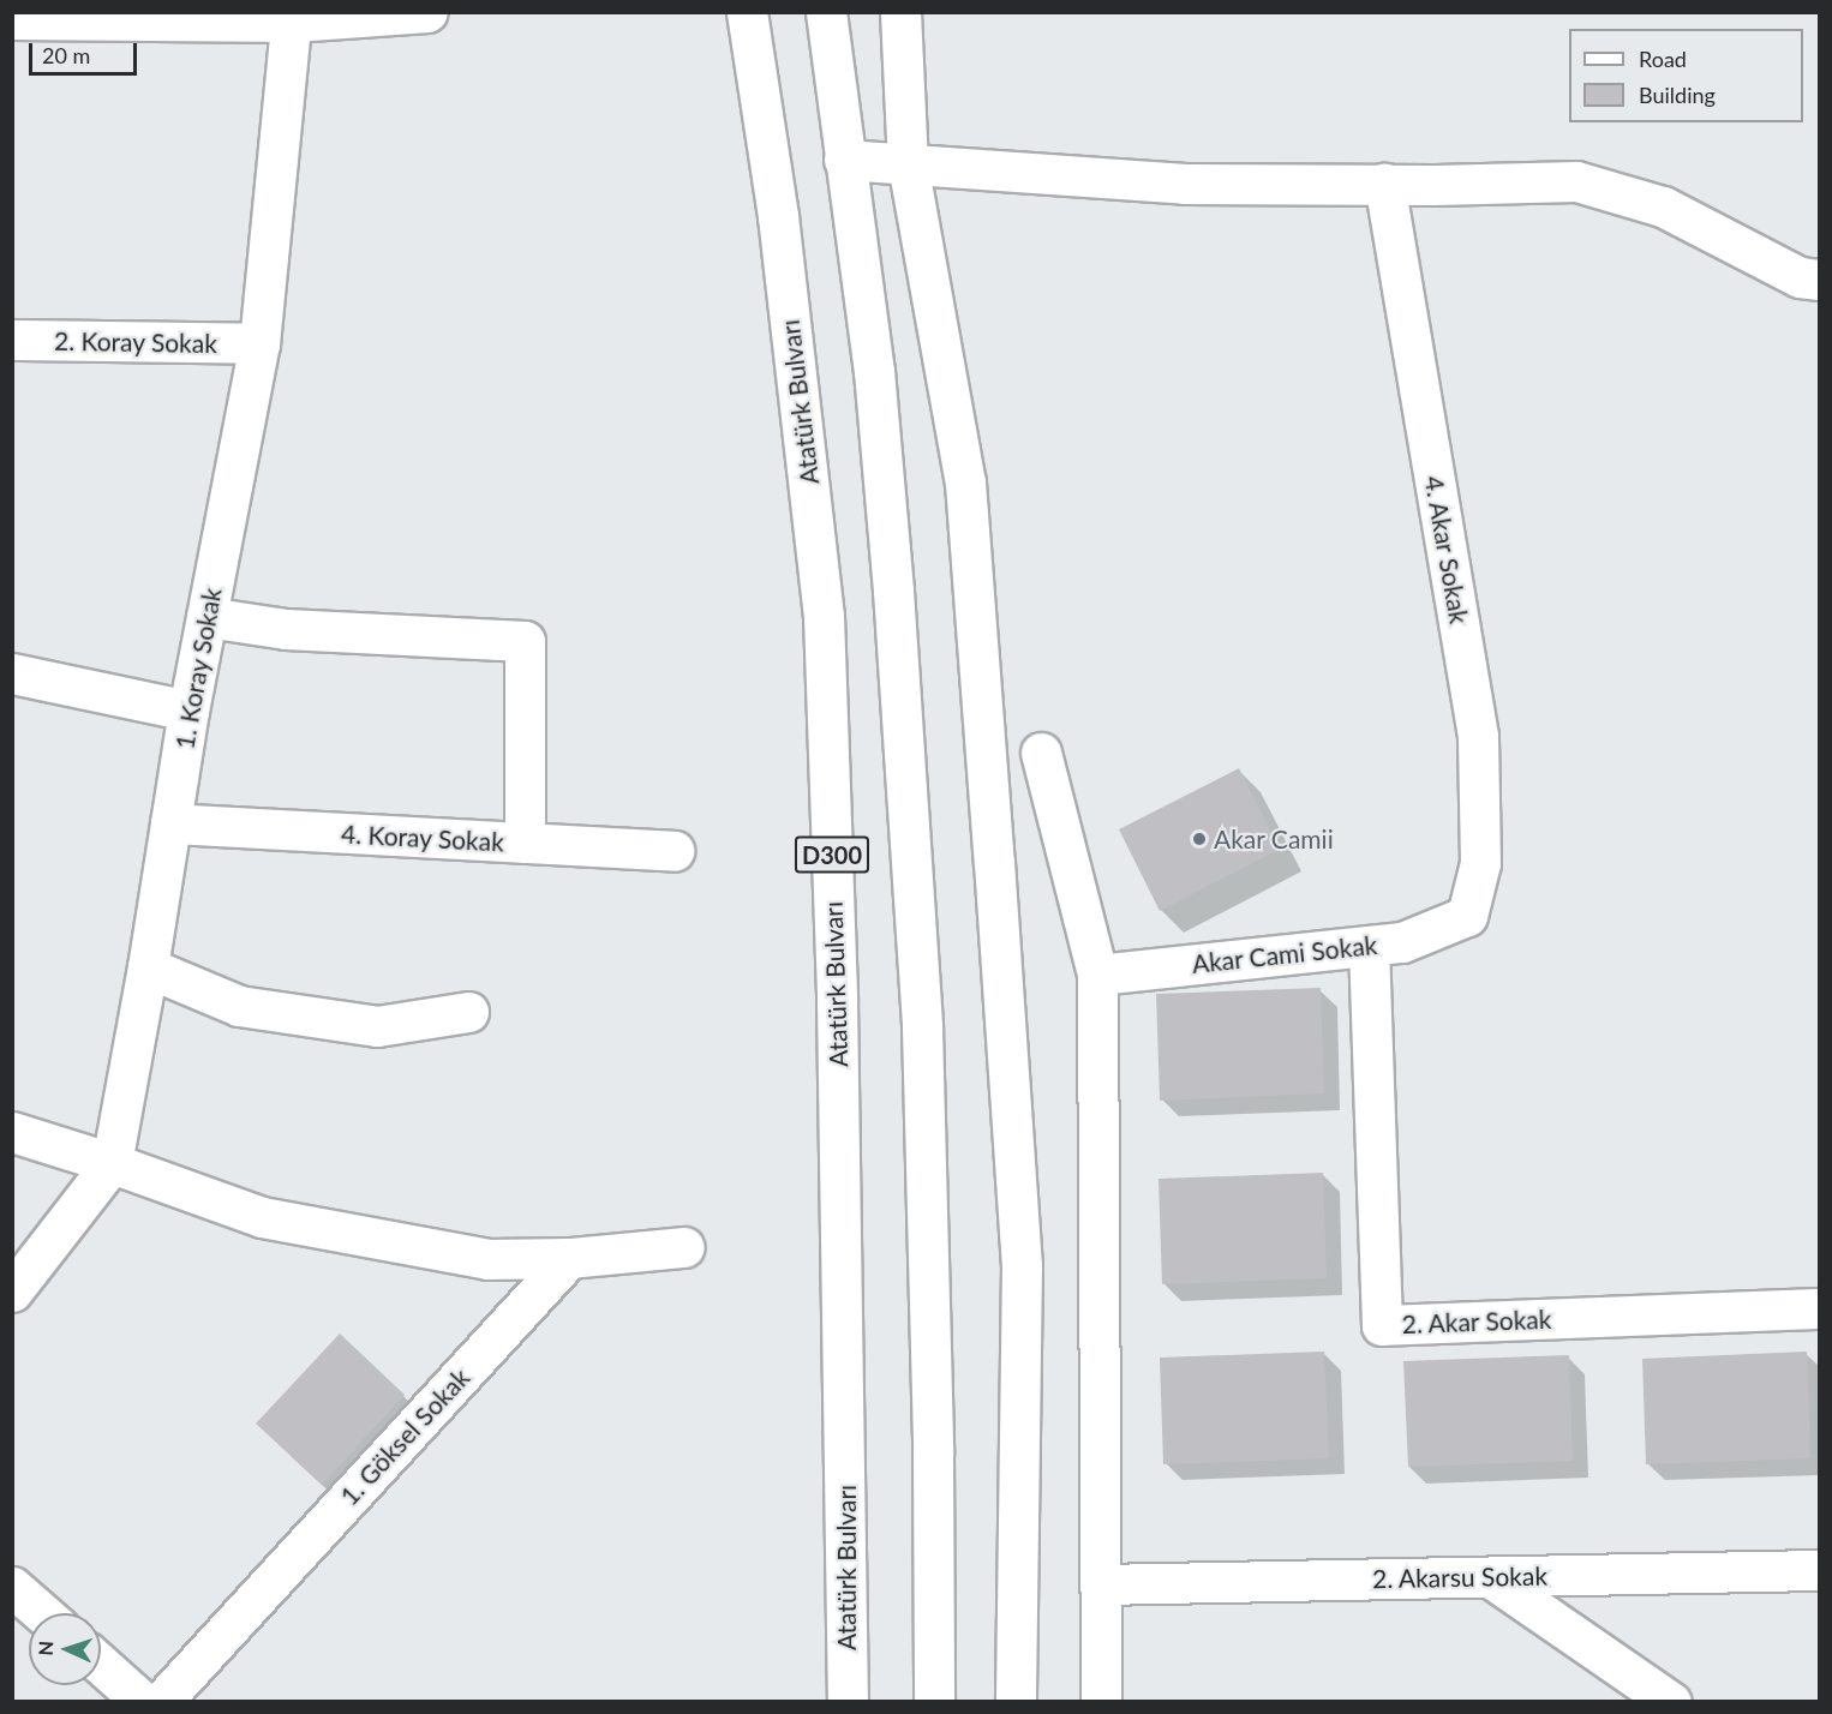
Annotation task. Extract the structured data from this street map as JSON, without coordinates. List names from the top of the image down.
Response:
{
  "streets": {
    "main road": [
      "2. Koray Sokak",
      "Atatürk Bulvarı",
      "4. Akar Sokak",
      "1. Koray Sokak",
      "4. Koray Sokak",
      "D300",
      "Akar Cami Sokak",
      "2. Akar Sokak",
      "1. Göksel Sokak",
      "2. Akarsu Sokak"
    ]
  },
  "crossings": [
    ["2. Koray Sokak", "1. Koray Sokak"],
    ["4. Akar Sokak", "Akar Cami Sokak"],
    ["1. Koray Sokak", "4. Koray Sokak"],
    ["Akar Cami Sokak", "2. Akar Sokak"]
  ],
  "places": ["Akar Camii"],
  "legend": ["Road", "Building"],
  "scale_bar": "20 m",
  "north": "left"
}
